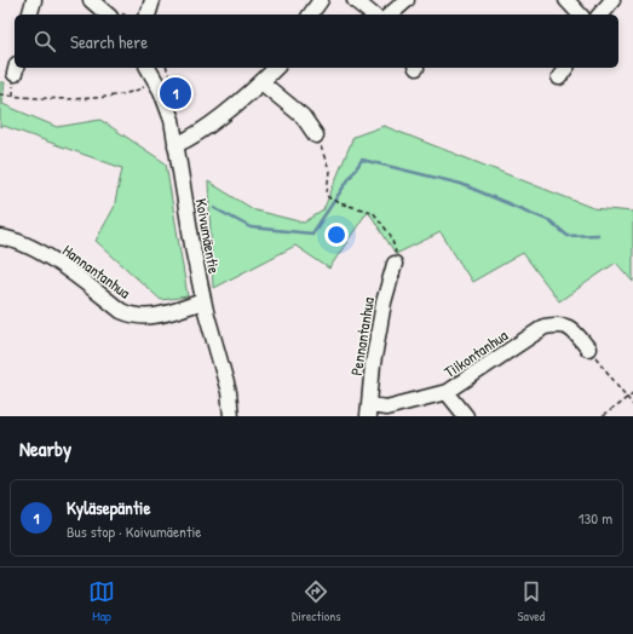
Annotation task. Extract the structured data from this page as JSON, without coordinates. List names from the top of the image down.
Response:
{
  "streets": {
    "street": [
      "Koivumäentie",
      "Hannantanhua",
      "Pennantanhua",
      "Tiikontanhua"
    ]
  },
  "crossings": [
    ["Koivumäentie", "Hannantanhua"],
    ["Pennantanhua", "Tiikontanhua"]
  ],
  "page": {
    "search": "Search here",
    "pins": "1",
    "heading": "Nearby",
    "list": [
      {
        "mark": "1",
        "name": "Kyläsepäntie",
        "note": "Bus stop · Koivumäentie",
        "value": "130 m"
      }
    ],
    "nav": ["Map", "Directions", "Saved"]
  }
}
